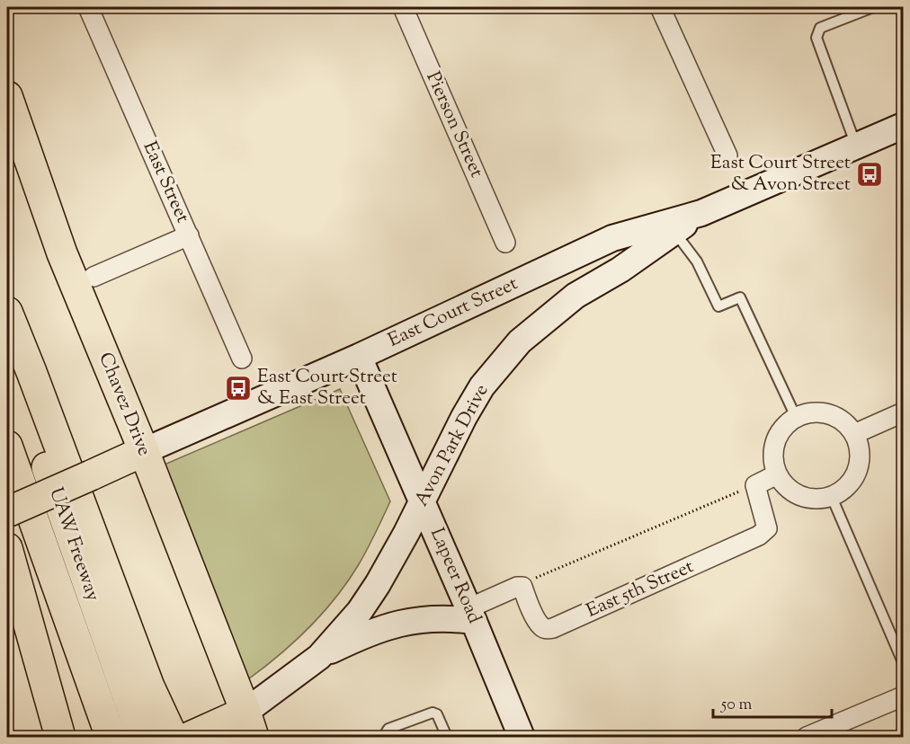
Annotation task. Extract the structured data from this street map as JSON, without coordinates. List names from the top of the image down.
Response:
{
  "streets": {
    "main road": [
      "East Court Street",
      "Chavez Drive",
      "Avon Park Drive",
      "UAW Freeway",
      "Lapeer Road"
    ],
    "street": ["Pierson Street", "East Street", "East 5th Street"]
  },
  "crossings": [
    ["East Court Street", "Chavez Drive"],
    ["East Court Street", "Avon Park Drive"],
    ["East Court Street", "Lapeer Road"],
    ["Avon Park Drive", "Lapeer Road"]
  ],
  "places": {
    "bus stop": ["East Court Street & Avon Street", "East Court Street & East Street"]
  },
  "scale_bar": "50 m"
}
